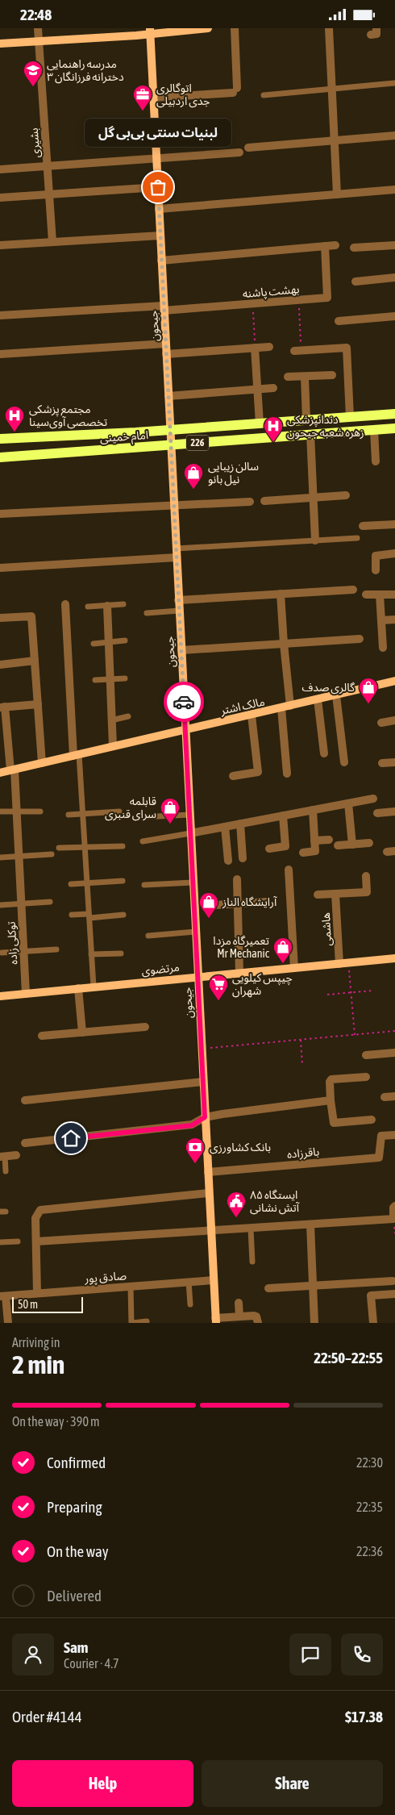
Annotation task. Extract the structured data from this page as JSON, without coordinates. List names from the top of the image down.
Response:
{
  "streets": {
    "main road": [
      "جیحون",
      "امام خمینی",
      "226",
      "مالک اشتر",
      "مرتضوی"
    ],
    "street": [
      "بشیری",
      "بهشت پاشنه",
      "هاشمی",
      "توکلی زاده",
      "باقرزاده",
      "صادق پور"
    ]
  },
  "crossings": [
    ["بهشت پاشنه", "جیحون"],
    ["جیحون", "امام خمینی"],
    ["جیحون", "مالک اشتر"],
    ["جیحون", "مرتضوی"],
    ["جیحون", "باقرزاده"],
    ["جیحون", "صادق پور"],
    ["مالک اشتر", "توکلی زاده"],
    ["هاشمی", "مرتضوی"],
    ["توکلی زاده", "مرتضوی"]
  ],
  "places": {
    "school or university": ["مدرسه راهنمایی دخترانه فرزانگان ۳"],
    "office": ["اتوگالری جدی اردبیلی"],
    "other": ["لبنیات سنتی بی‌بی گل"],
    "hospital": ["مجتمع پزشکی تخصصی آوی‌سینا", "دندانپزشکی زهره شعبه جیحون"],
    "shop": [
      "سالن زیبایی نیل بانو",
      "گالری صدف",
      "قابلمه سرای قنبری",
      "آرایشگاه الناز",
      "تعمیرگاه مزدا Mr Mechanic"
    ],
    "supermarket": ["چیپس کیلویی شهران"],
    "bank": ["بانک کشاورزی"],
    "public building": ["ایستگاه ۸۵ آتش نشانی"]
  },
  "scale_bar": "50 m",
  "page": {
    "status": "22:48",
    "bubble": "لبنیات سنتی بی‌بی گل",
    "scale": "50 m",
    "heading": ["2 min", "Arriving in", "22:50–22:55"],
    "panel": [
      "Sam",
      "Courier · 4.7",
      "Order #4144",
      "$17.38"
    ],
    "bar": "On the way · 390 m",
    "list": [
      ["Confirmed", "22:30"],
      ["Preparing", "22:35"],
      ["On the way", "22:36"],
      "Delivered"
    ],
    "buttons": ["Help", "Share"]
  }
}
